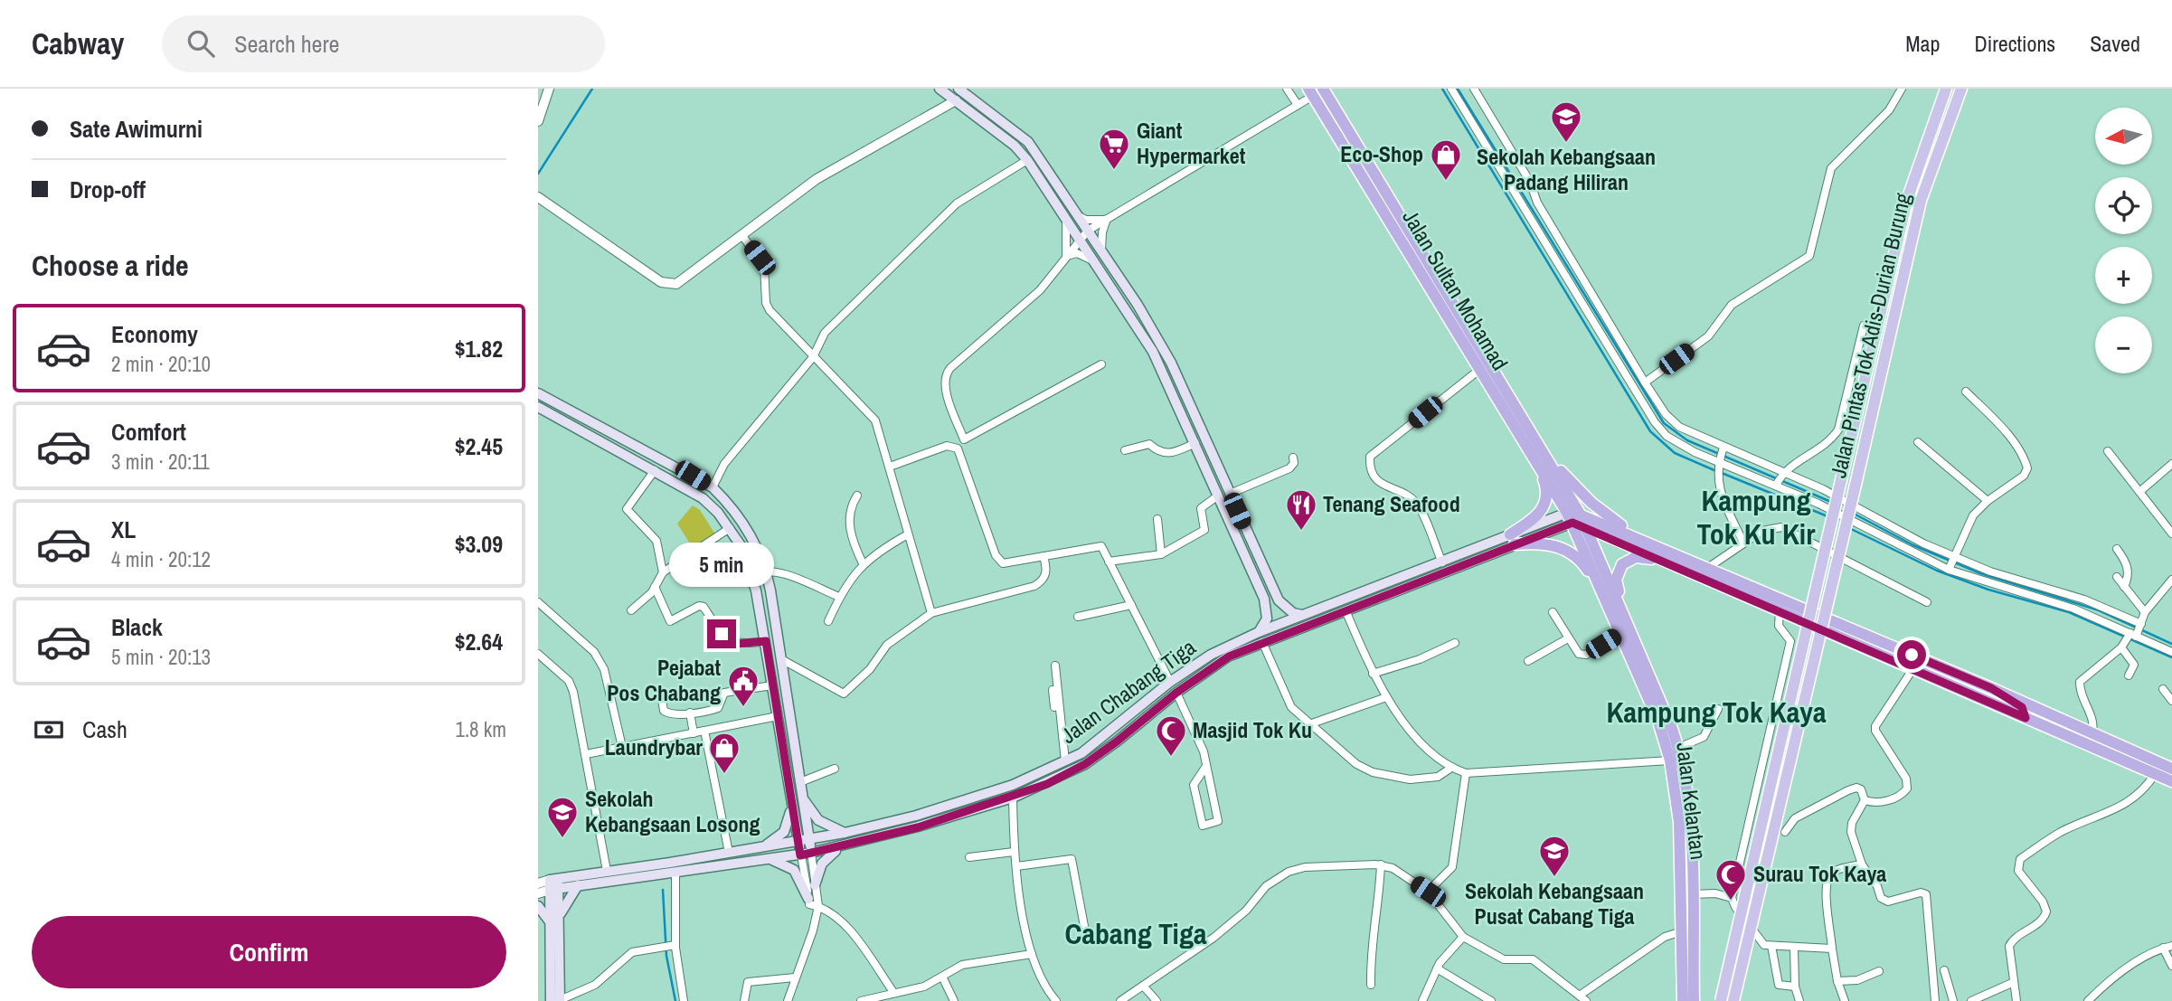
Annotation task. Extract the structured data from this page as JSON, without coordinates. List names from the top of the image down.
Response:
{
  "streets": {
    "highway": ["Jalan Sultan Mohamad", "Jalan Kelantan"],
    "main road": ["Jalan Pintas Tok Adis-Durian Burung", "Jalan Chabang Tiga"]
  },
  "crossings": [
    ["Jalan Sultan Mohamad", "Jalan Chabang Tiga"],
    ["Jalan Sultan Mohamad", "Jalan Kelantan"],
    ["Jalan Chabang Tiga", "Jalan Kelantan"]
  ],
  "districts": ["Kampung Tok Ku Kir", "Kampung Tok Kaya", "Cabang Tiga"],
  "places": {
    "school or university": ["Sekolah Kebangsaan Padang Hiliran", "Sekolah Kebangsaan Losong", "Sekolah Kebangsaan Pusat Cabang Tiga"],
    "supermarket": ["Giant Hypermarket"],
    "shop": ["Eco-Shop", "Laundrybar"],
    "restaurant": ["Tenang Seafood"],
    "public building": ["Pejabat Pos Chabang"],
    "mosque": ["Masjid Tok Ku", "Surau Tok Kaya"]
  },
  "north": "left",
  "page": {
    "header": "Cabway",
    "search": "Search here",
    "nav": ["Map", "Directions", "Saved"],
    "banner": ["Sate Awimurni", "Drop-off"],
    "map_buttons": ["+", "−"],
    "heading": "Choose a ride",
    "list": [
      {
        "name": "Economy",
        "note": "2 min · 20:10",
        "value": "$1.82"
      },
      {
        "name": "Comfort",
        "note": "3 min · 20:11",
        "value": "$2.45"
      },
      {
        "name": "XL",
        "note": "4 min · 20:12",
        "value": "$3.09"
      },
      {
        "name": "Black",
        "note": "5 min · 20:13",
        "value": "$2.64"
      }
    ],
    "bubble": "5 min",
    "pay": ["Cash", "1.8 km"],
    "buttons": "Confirm"
  }
}
